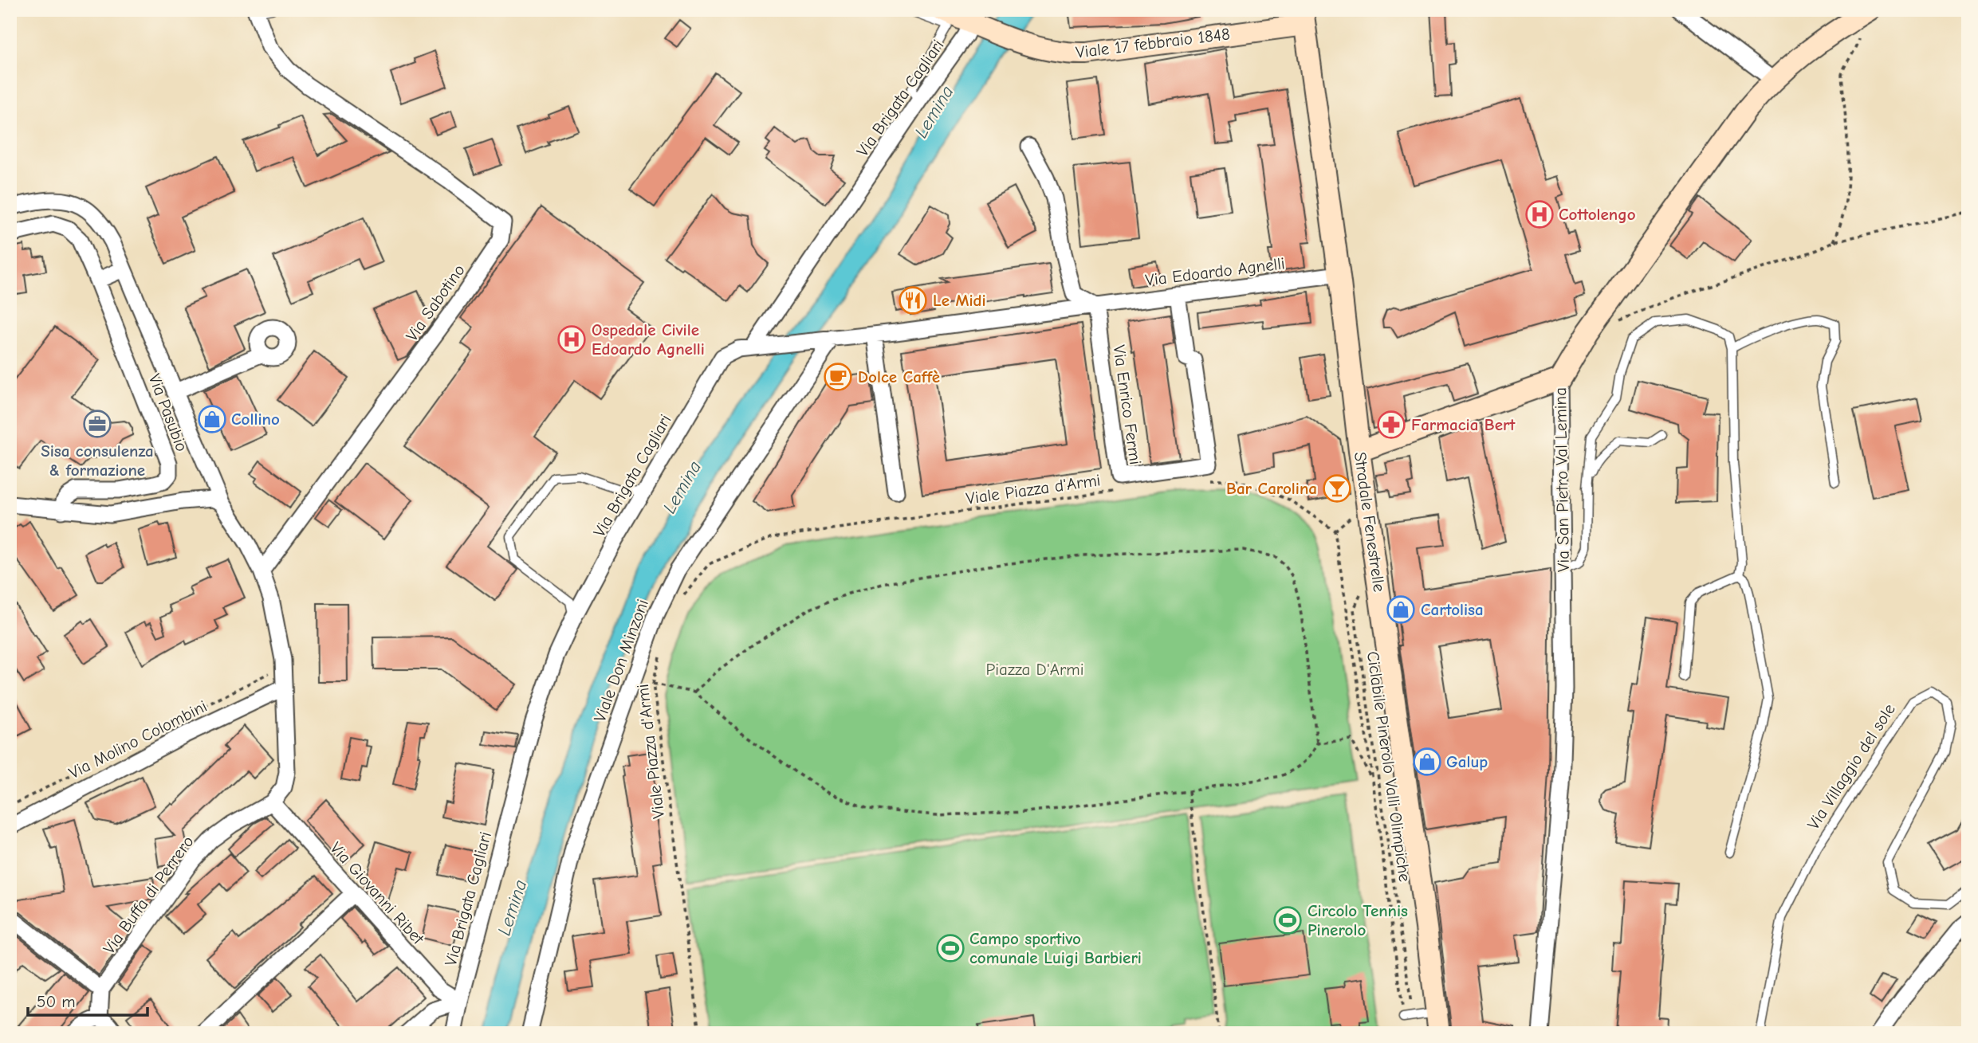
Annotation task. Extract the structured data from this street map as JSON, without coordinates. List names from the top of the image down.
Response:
{
  "streets": {
    "street": [
      "Viale 17 febbraio 1848",
      "Via Brigata Cagliari",
      "Via Edoardo Agnelli",
      "Via Sabotino",
      "Via Enrico Fermi",
      "Via Pasubio",
      "Via San Pietro Val Lemina",
      "Stradale Fenestrelle",
      "Viale Don Minzoni",
      "Via Molino Colombini",
      "Via Giovanni Ribet",
      "Via Buffa di Perrero"
    ],
    "lane": ["Via Villaggio del sole"],
    "path": ["Viale Piazza d'Armi", "Ciclabile Pinerolo Valli Olimpiche"]
  },
  "crossings": [
    ["Viale 17 febbraio 1848", "Via Brigata Cagliari"],
    ["Viale 17 febbraio 1848", "Stradale Fenestrelle"],
    ["Via Brigata Cagliari", "Via Edoardo Agnelli"],
    ["Via Brigata Cagliari", "Via Giovanni Ribet"],
    ["Via Edoardo Agnelli", "Via Enrico Fermi"],
    ["Via Edoardo Agnelli", "Stradale Fenestrelle"],
    ["Via Edoardo Agnelli", "Viale Don Minzoni"],
    ["Via Sabotino", "Via Pasubio"],
    ["Via Enrico Fermi", "Viale Piazza d'Armi"],
    ["Via Giovanni Ribet", "Via Buffa di Perrero"]
  ],
  "water": ["Lemina"],
  "parks": ["Piazza D'Armi"],
  "places": {
    "hospital": ["Cottolengo", "Ospedale Civile Edoardo Agnelli"],
    "restaurant": ["Le Midi"],
    "cafe": ["Dolce Caffè"],
    "shop": ["Collino", "Cartolisa", "Galup"],
    "office": ["Sisa consulenza & formazione"],
    "pharmacy": ["Farmacia Bert"],
    "bar": ["Bar Carolina"],
    "sports": ["Circolo Tennis Pinerolo", "Campo sportivo comunale Luigi Barbieri"]
  },
  "scale_bar": "50 m"
}
